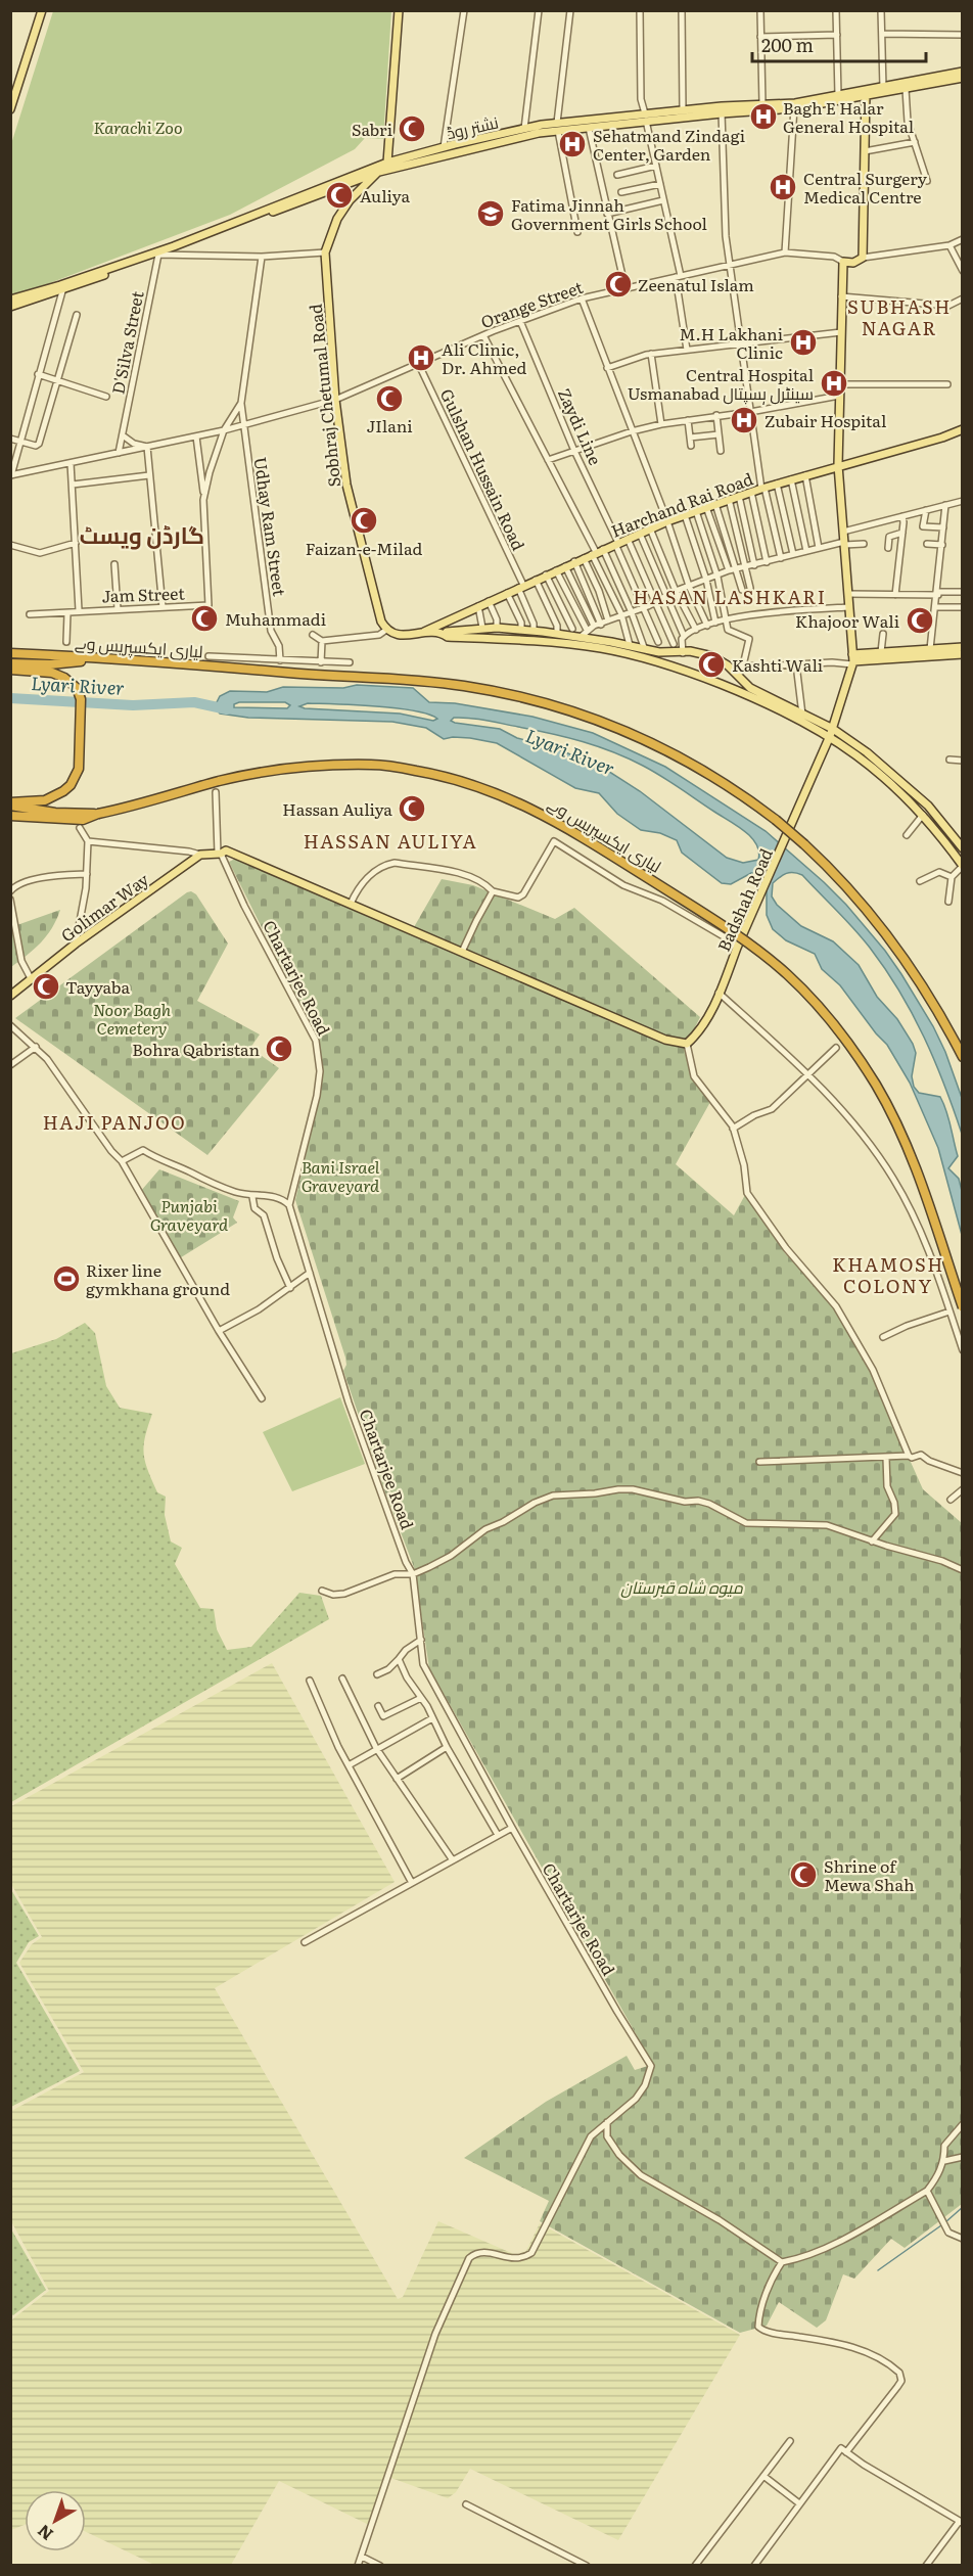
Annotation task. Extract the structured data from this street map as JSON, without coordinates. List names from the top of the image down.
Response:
{
  "streets": {
    "highway": ["لیاری ایکسپریس وے"],
    "main road": [
      "نشتر روڈ",
      "Orange Street",
      "Sobhraj Chetumal Road",
      "Harchand Rai Road",
      "Badshah Road",
      "Golimar Way"
    ],
    "street": [
      "D'Silva Street",
      "Zaydi Line",
      "Gulshan Hussain Road",
      "Udhay Ram Street",
      "Jam Street",
      "Chartarjee Road"
    ]
  },
  "crossings": [
    ["نشتر روڈ", "D'Silva Street"],
    ["Orange Street", "D'Silva Street"],
    ["Orange Street", "Sobhraj Chetumal Road"],
    ["Orange Street", "Zaydi Line"],
    ["Orange Street", "Gulshan Hussain Road"],
    ["Orange Street", "Udhay Ram Street"],
    ["Orange Street", "Badshah Road"],
    ["Zaydi Line", "Harchand Rai Road"],
    ["Gulshan Hussain Road", "Harchand Rai Road"],
    ["Harchand Rai Road", "Badshah Road"]
  ],
  "districts": [
    "SUBHASH NAGAR",
    "گارڈن ویسٹ",
    "HASAN LASHKARI",
    "HASSAN AULIYA",
    "HAJI PANJOO",
    "KHAMOSH COLONY"
  ],
  "water": ["Lyari River"],
  "parks": [
    "Karachi Zoo",
    "Noor Bagh Cemetery",
    "Bani Israel Graveyard",
    "Punjabi Graveyard",
    "میوہ شاہ قبرستان"
  ],
  "places": {
    "hospital": [
      "Bagh E Halar General Hospital",
      "Sehatmand Zindagi Center, Garden",
      "Central Surgery Medical Centre",
      "M.H Lakhani Clinic",
      "Ali Clinic, Dr. Ahmed",
      "Central Hospital Usmanabad سینٹرل ہسپتال",
      "Zubair Hospital"
    ],
    "mosque": [
      "Sabri",
      "Auliya",
      "Zeenatul Islam",
      "JIlani",
      "Faizan-e-Milad",
      "Muhammadi",
      "Khajoor Wali",
      "Kashti Wali",
      "Hassan Auliya",
      "Tayyaba",
      "Bohra Qabristan",
      "Shrine of Mewa Shah"
    ],
    "school or university": ["Fatima Jinnah Government Girls School"],
    "sports": ["Rixer line gymkhana ground"]
  },
  "scale_bar": "200 m",
  "north": "bottom left"
}
